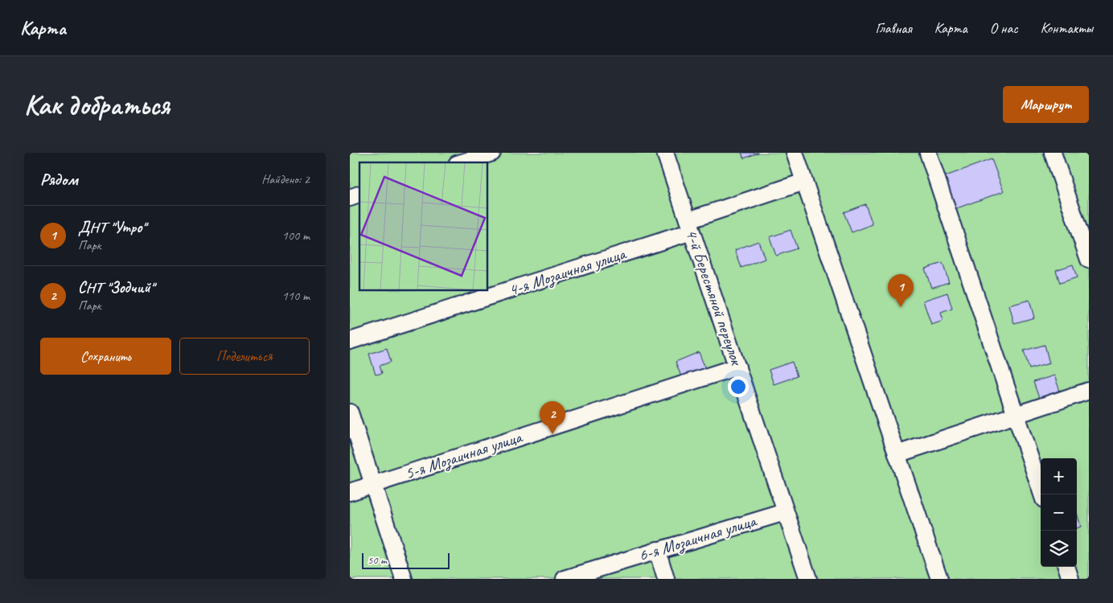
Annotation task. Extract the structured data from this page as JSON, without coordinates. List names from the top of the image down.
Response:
{
  "streets": {
    "lane": [
      "4-я Мозаичная улица",
      "4-й Берестяной переулок",
      "5-я Мозаичная улица",
      "6-я Мозаичная улица"
    ]
  },
  "crossings": [
    ["4-я Мозаичная улица", "4-й Берестяной переулок"],
    ["4-й Берестяной переулок", "5-я Мозаичная улица"],
    ["4-й Берестяной переулок", "6-я Мозаичная улица"]
  ],
  "scale_bar": "50 m",
  "page": {
    "header": "Карта",
    "nav": [
      "Главная",
      "Карта",
      "О нас",
      "Контакты"
    ],
    "buttons": [
      "Маршрут",
      ["Сохранить", "Поделиться"]
    ],
    "title": "Как добраться",
    "heading": ["Рядом", "Найдено: 2"],
    "list": [
      {
        "mark": "1",
        "name": "ДНТ \"Утро\"",
        "note": "Парк",
        "value": "100 m"
      },
      {
        "mark": "2",
        "name": "СНТ \"Зодчий\"",
        "note": "Парк",
        "value": "110 m"
      }
    ],
    "pins": ["1", "2"],
    "map_buttons": ["+", "−"],
    "scale": "50 m"
  }
}
